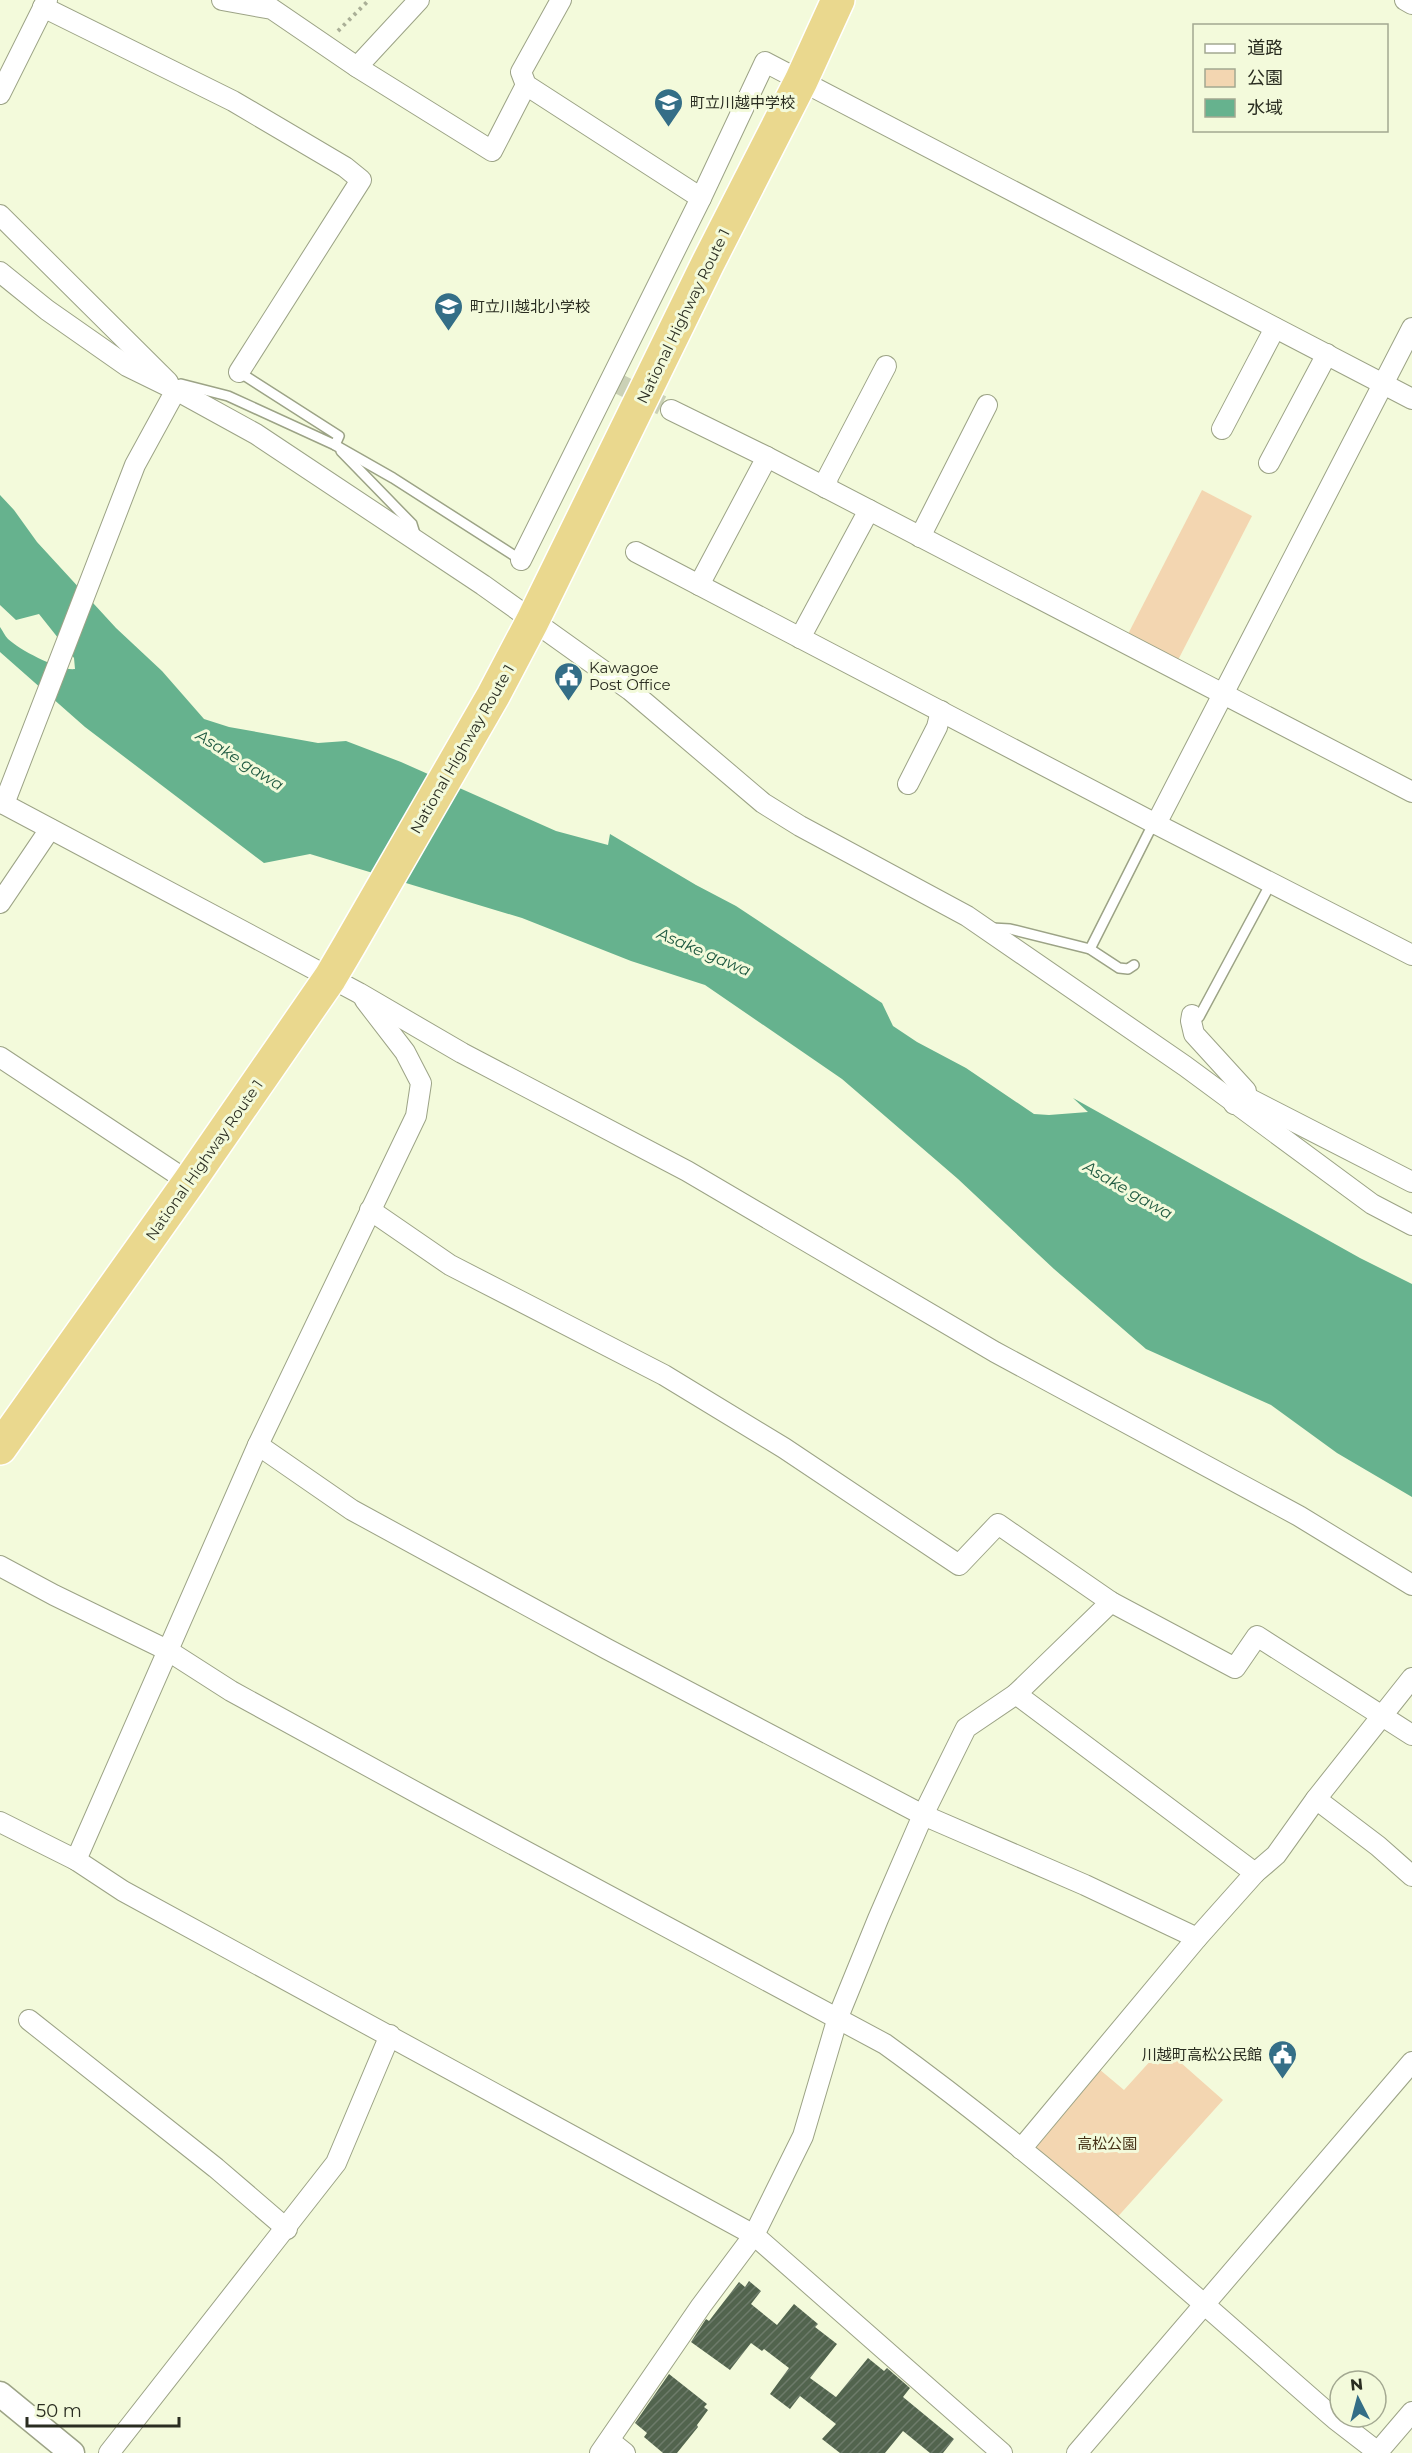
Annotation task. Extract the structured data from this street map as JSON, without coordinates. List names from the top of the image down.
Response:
{
  "streets": {
    "highway": ["National Highway Route 1"]
  },
  "water": ["Asake gawa"],
  "parks": ["高松公園"],
  "places": {
    "school or university": ["町立川越中学校", "町立川越北小学校"],
    "public building": ["Kawagoe Post Office", "川越町高松公民館"]
  },
  "legend": ["道路", "公園", "水域"],
  "scale_bar": "50 m",
  "north": "top"
}
